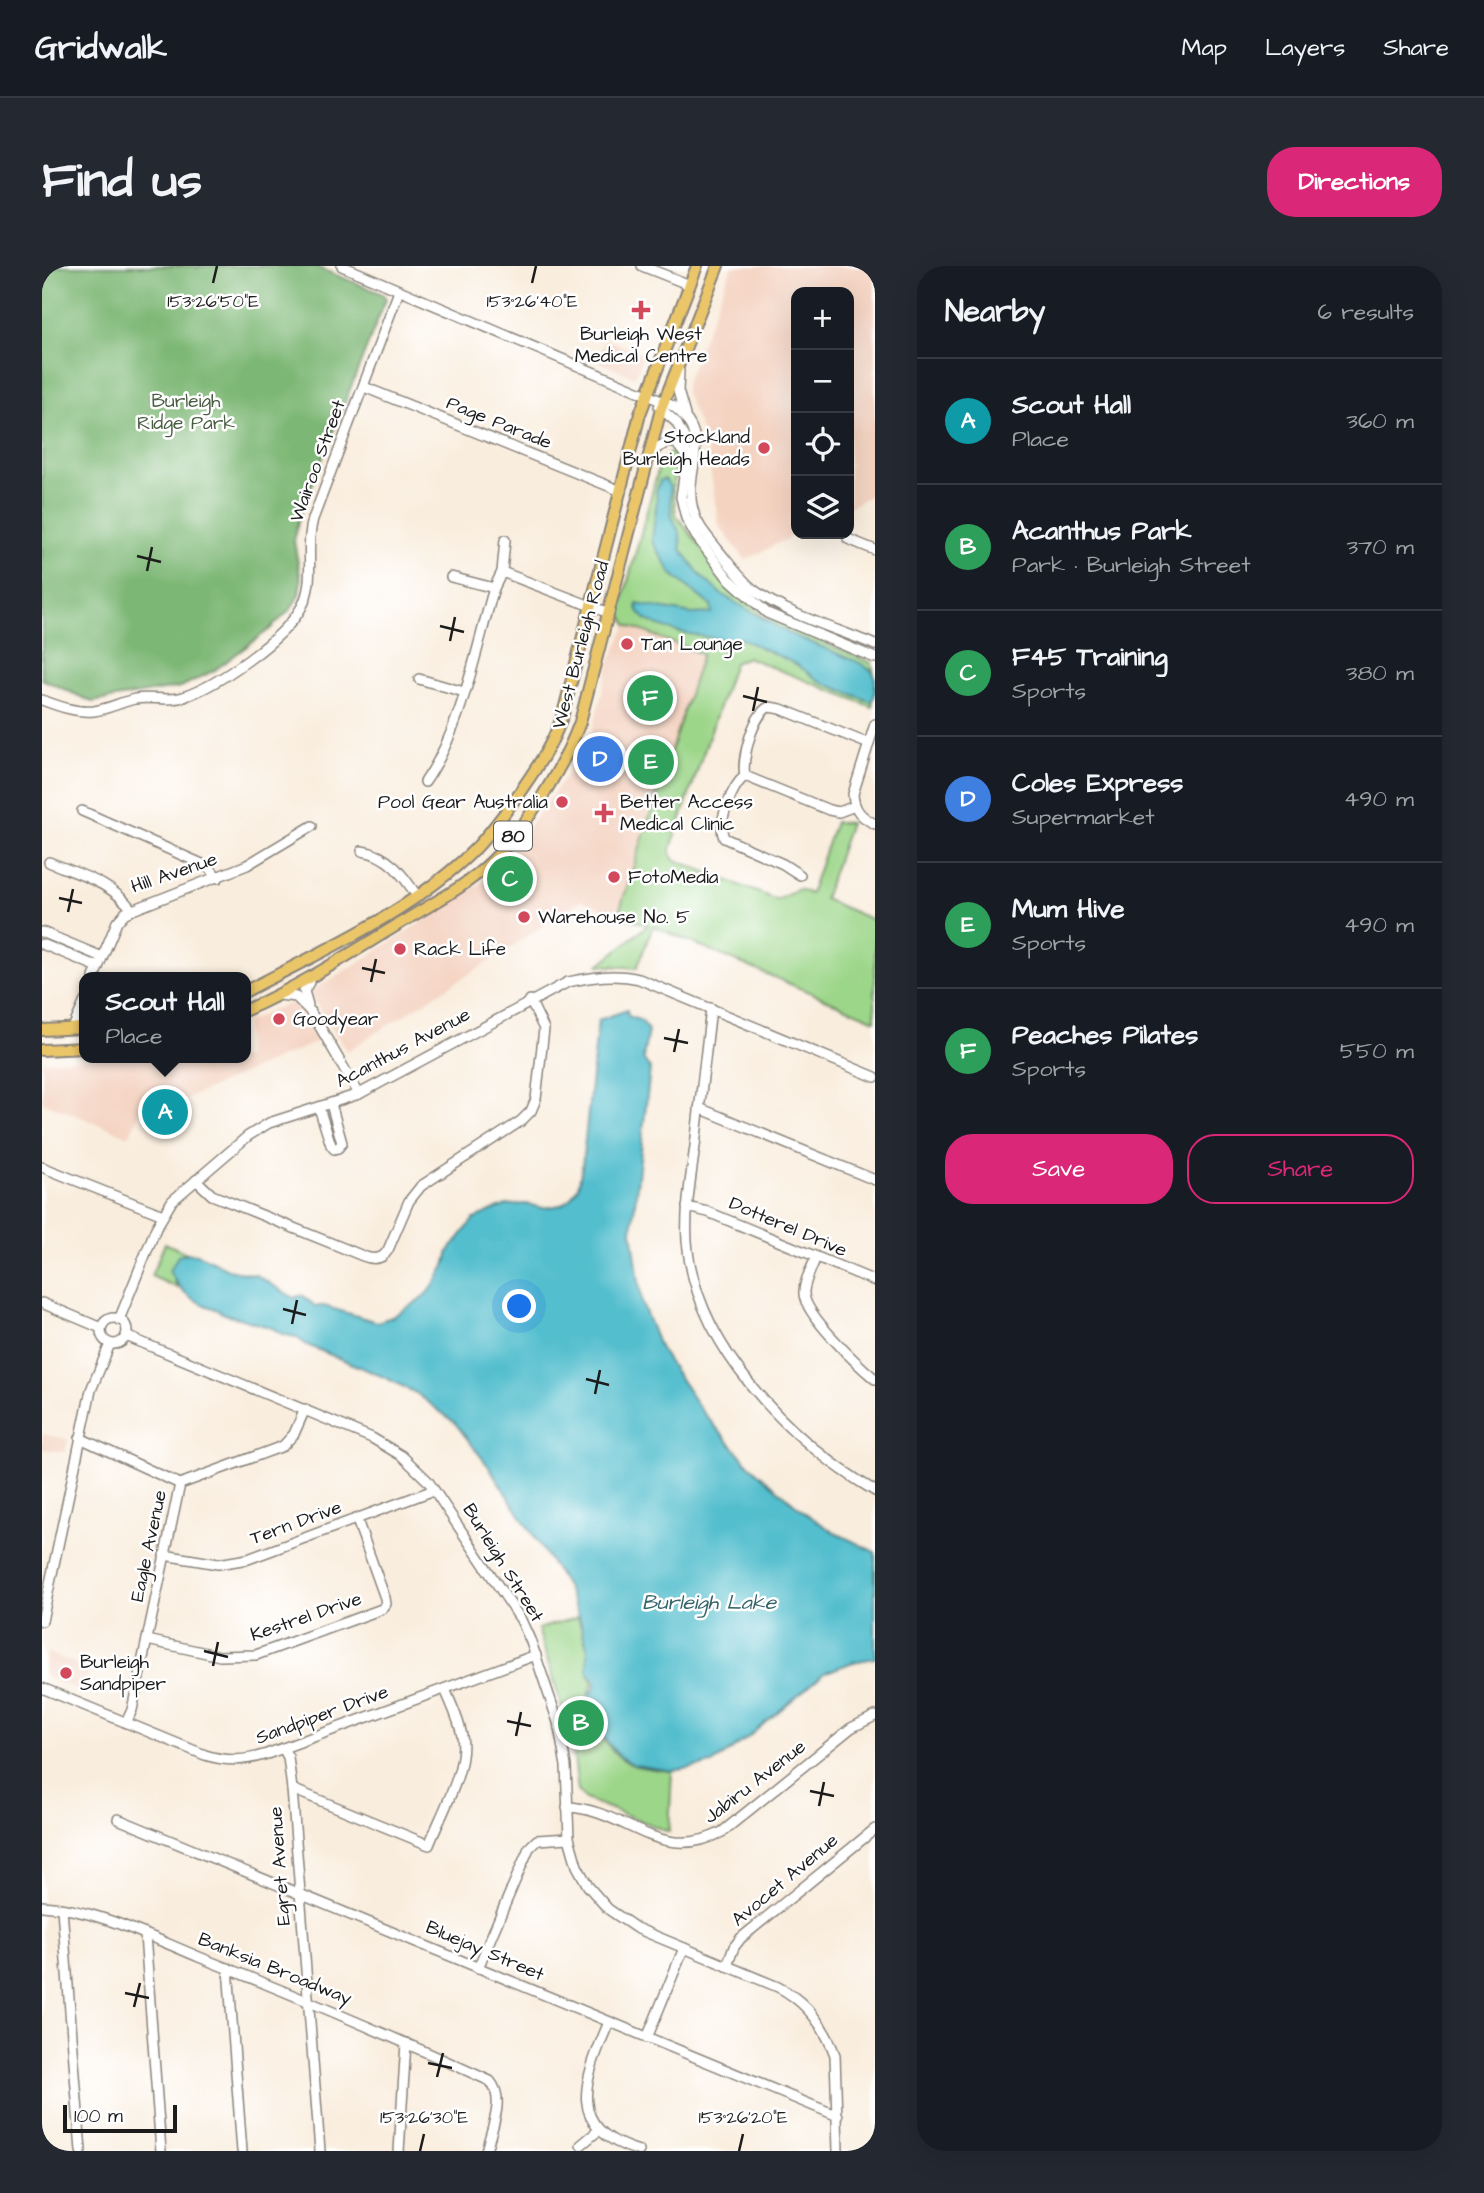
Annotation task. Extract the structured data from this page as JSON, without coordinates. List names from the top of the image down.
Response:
{
  "streets": {
    "main road": ["West Burleigh Road", "80"],
    "street": [
      "Page Parade",
      "Wairoo Street",
      "Hill Avenue",
      "Acanthus Avenue",
      "Dotterel Drive",
      "Tern Drive",
      "Eagle Avenue",
      "Burleigh Street",
      "Kestrel Drive",
      "Sandpiper Drive",
      "Jabiru Avenue",
      "Egret Avenue",
      "Avocet Avenue",
      "Bluejay Street",
      "Banksia Broadway"
    ]
  },
  "crossings": [
    ["Page Parade", "Wairoo Street"],
    ["Page Parade", "West Burleigh Road"],
    ["Acanthus Avenue", "Burleigh Street"],
    ["Tern Drive", "Eagle Avenue"],
    ["Tern Drive", "Burleigh Street"],
    ["Tern Drive", "Kestrel Drive"],
    ["Eagle Avenue", "Burleigh Street"],
    ["Eagle Avenue", "Kestrel Drive"],
    ["Eagle Avenue", "Sandpiper Drive"],
    ["Burleigh Street", "Sandpiper Drive"],
    ["Burleigh Street", "Jabiru Avenue"],
    ["Burleigh Street", "Avocet Avenue"],
    ["Burleigh Street", "Bluejay Street"],
    ["Sandpiper Drive", "Egret Avenue"],
    ["Egret Avenue", "Bluejay Street"],
    ["Egret Avenue", "Banksia Broadway"]
  ],
  "water": ["Burleigh Lake"],
  "parks": ["Burleigh Ridge Park"],
  "places": {
    "health": ["Burleigh West Medical Centre", "Better Access Medical Clinic"],
    "other": [
      "Stockland Burleigh Heads",
      "Tan Lounge",
      "Pool Gear Australia",
      "FotoMedia",
      "Warehouse No. 5",
      "Rack Life",
      "Goodyear",
      "Burleigh Sandpiper"
    ]
  },
  "scale_bar": "100 m",
  "page": {
    "header": "Gridwalk",
    "nav": ["Map", "Layers", "Share"],
    "buttons": [
      "Directions",
      ["Save", "Share"]
    ],
    "title": "Find us",
    "heading": ["Nearby", "6 results"],
    "map_buttons": ["+", "−"],
    "list": [
      {
        "mark": "A",
        "name": "Scout Hall",
        "note": "Place",
        "value": "360 m"
      },
      {
        "mark": "B",
        "name": "Acanthus Park",
        "note": "Park · Burleigh Street",
        "value": "370 m"
      },
      {
        "mark": "C",
        "name": "F45 Training",
        "note": "Sports",
        "value": "380 m"
      },
      {
        "mark": "D",
        "name": "Coles Express",
        "note": "Supermarket",
        "value": "490 m"
      },
      {
        "mark": "E",
        "name": "Mum Hive",
        "note": "Sports",
        "value": "490 m"
      },
      {
        "mark": "F",
        "name": "Peaches Pilates",
        "note": "Sports",
        "value": "550 m"
      }
    ],
    "pins": [
      "F",
      "D",
      "E",
      "C",
      "A",
      "B"
    ],
    "popup": ["Scout Hall", "Place"],
    "scale": "100 m"
  },
  "coordinates": [
    "153°26'50\"E",
    "153°26'40\"E",
    "153°26'30\"E",
    "153°26'20\"E"
  ]
}
